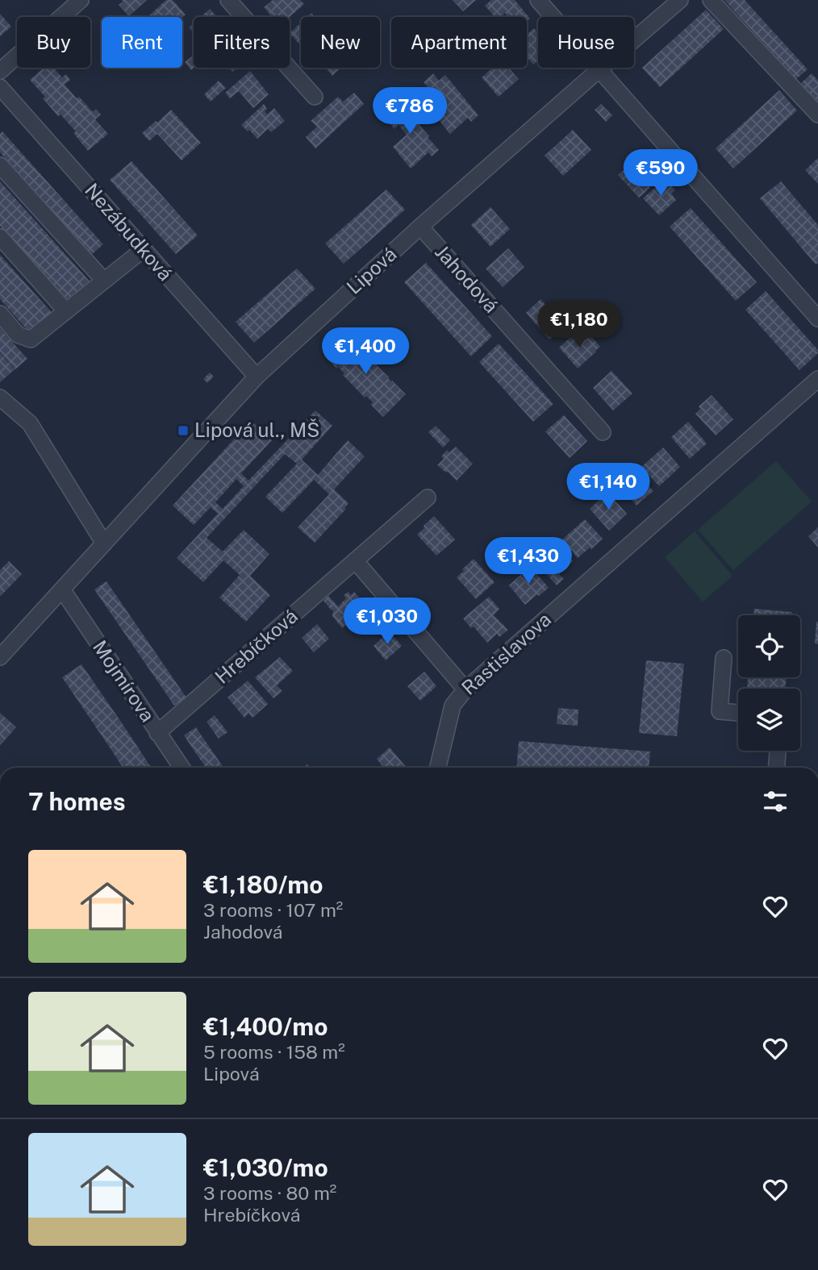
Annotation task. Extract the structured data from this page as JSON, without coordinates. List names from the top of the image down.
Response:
{
  "streets": {
    "street": [
      "Nezábudková",
      "Lipová",
      "Jahodová",
      "Hrebíčková",
      "Rastislavova",
      "Mojmírova"
    ]
  },
  "crossings": [
    ["Nezábudková", "Lipová"],
    ["Lipová", "Jahodová"],
    ["Lipová", "Mojmírova"],
    ["Hrebíčková", "Mojmírova"]
  ],
  "places": {
    "transit": ["Lipová ul., MŠ"]
  },
  "page": {
    "chip": [
      "Buy",
      "Rent",
      "Filters",
      "New",
      "Apartment",
      "House"
    ],
    "price": [
      "€786",
      "€590",
      "€1,180",
      "€1,400",
      "€1,140",
      "€1,430",
      "€1,030"
    ],
    "heading": "7 homes",
    "list": [
      {
        "name": "€1,180/mo",
        "note": "3 rooms · 107 m² · Jahodová"
      },
      {
        "name": "€1,400/mo",
        "note": "5 rooms · 158 m² · Lipová"
      },
      {
        "name": "€1,030/mo",
        "note": "3 rooms · 80 m² · Hrebíčková"
      }
    ]
  }
}
